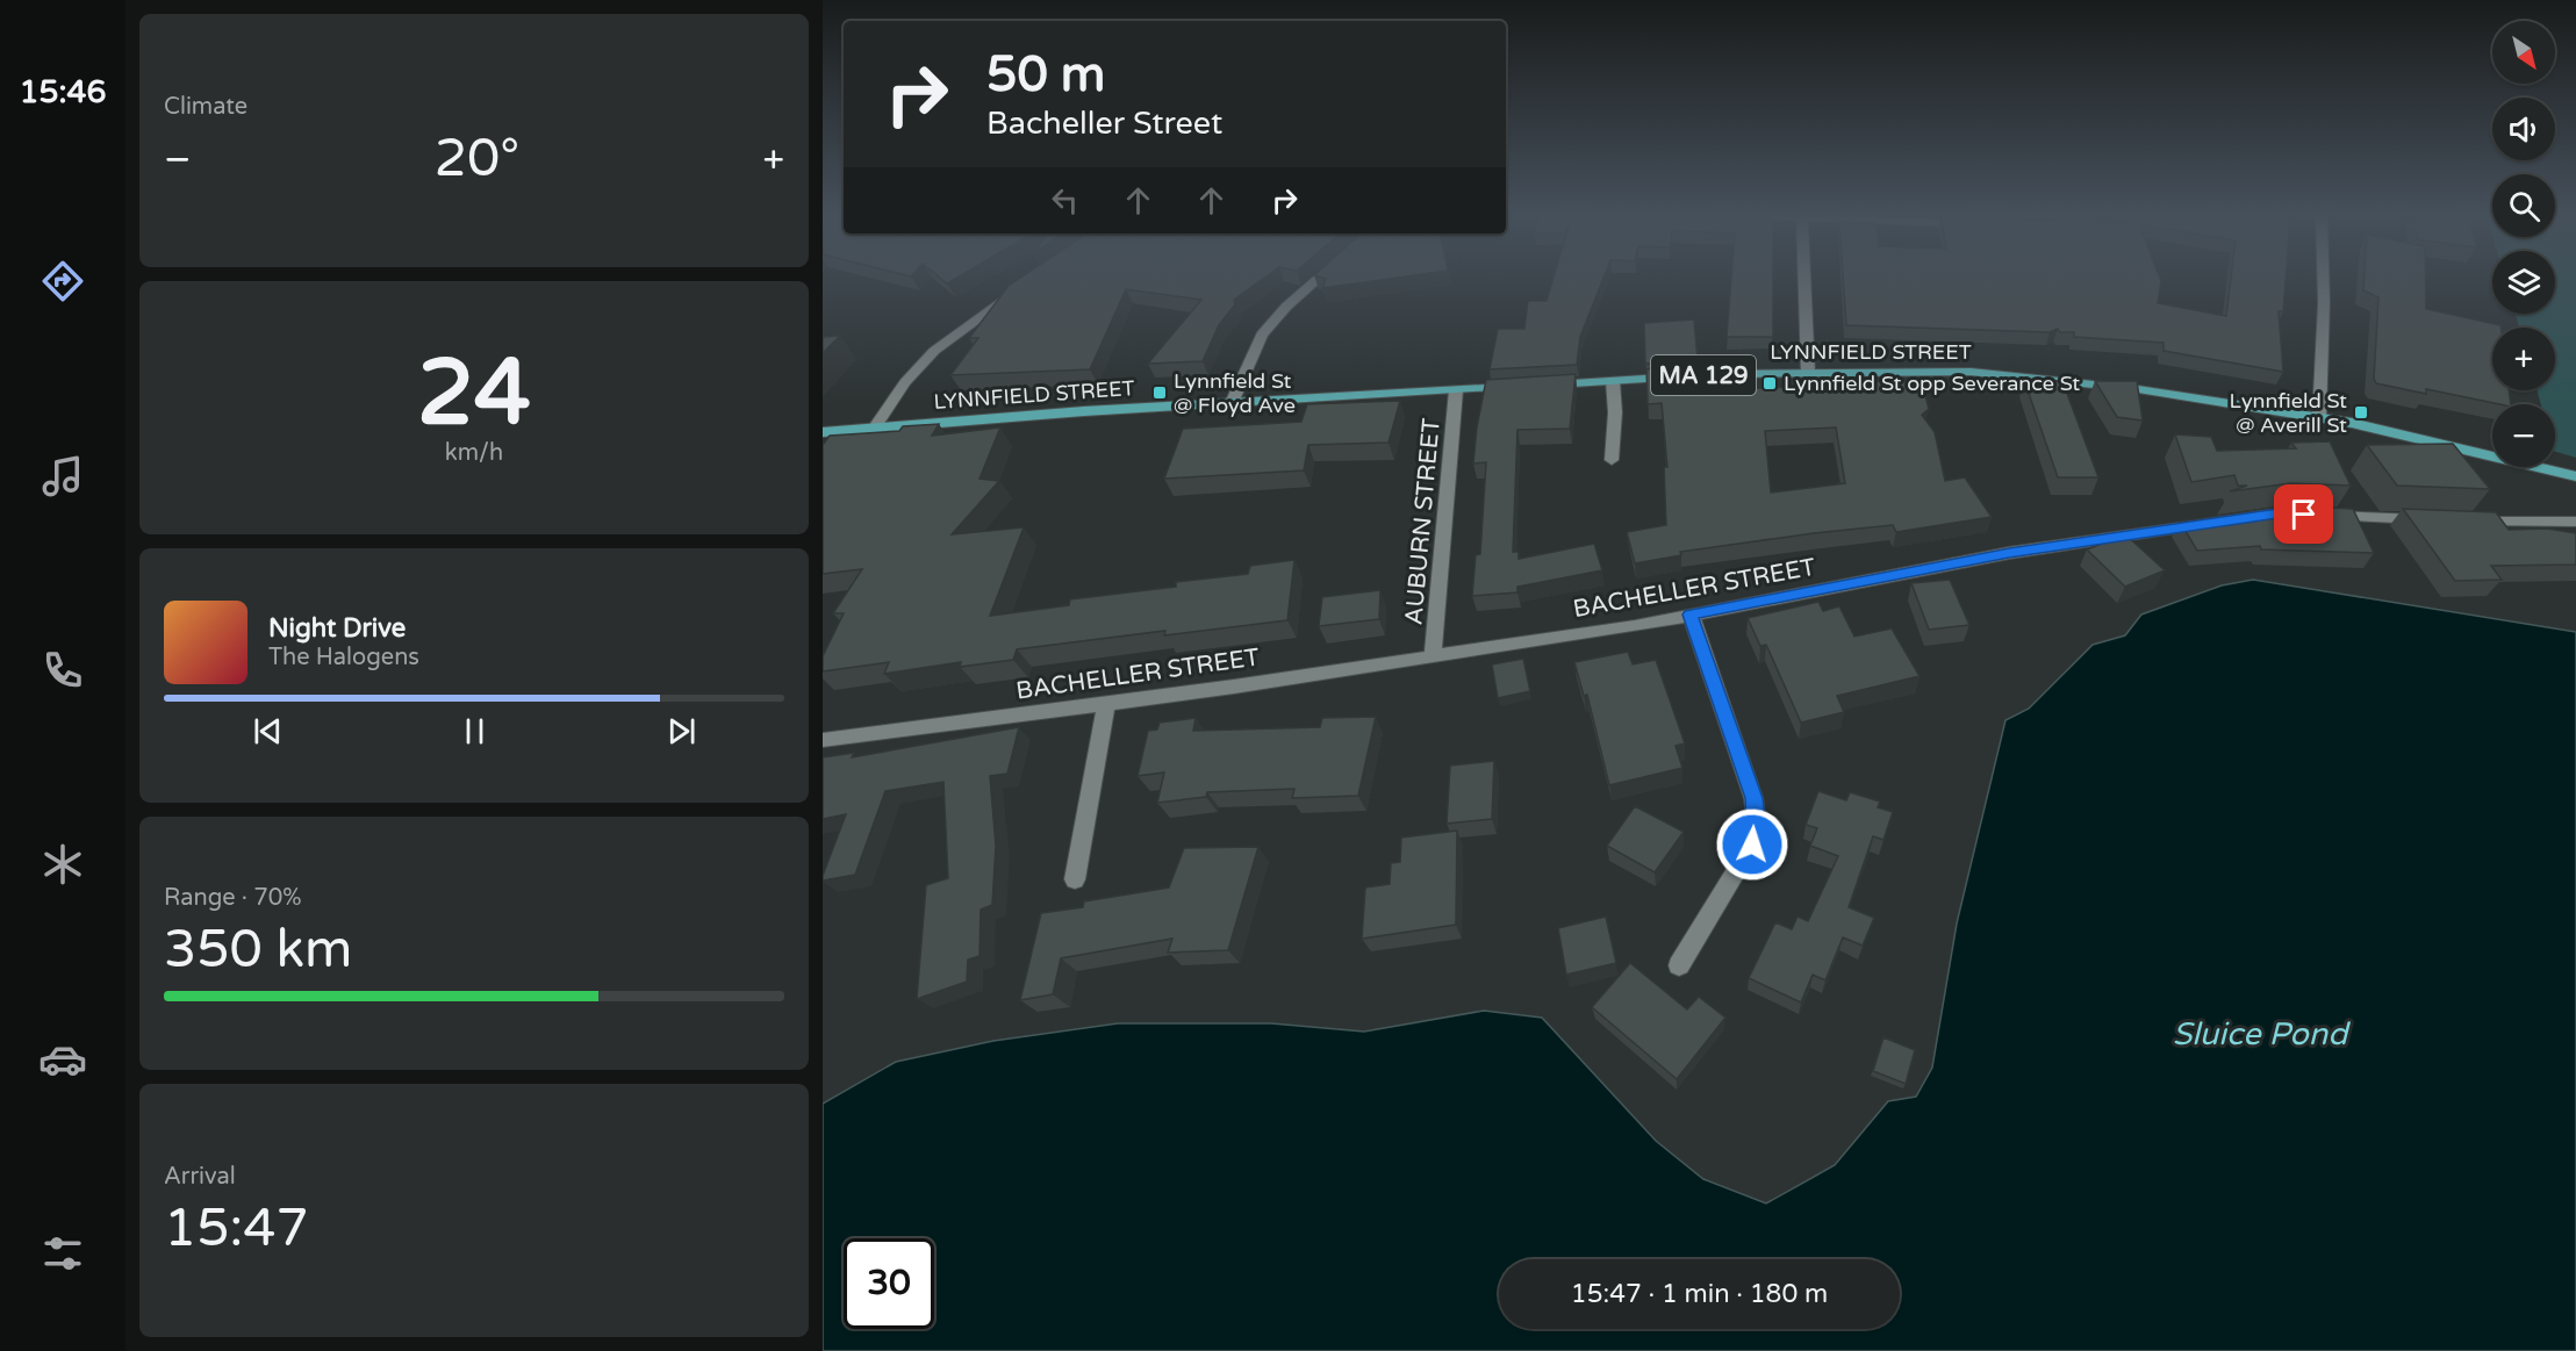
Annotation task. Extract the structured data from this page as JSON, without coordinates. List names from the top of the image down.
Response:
{
  "streets": {
    "main road": ["LYNNFIELD STREET", "MA 129"],
    "street": ["AUBURN STREET", "BACHELLER STREET"]
  },
  "crossings": [
    ["LYNNFIELD STREET", "AUBURN STREET"],
    ["AUBURN STREET", "BACHELLER STREET"]
  ],
  "water": ["Sluice Pond"],
  "places": {
    "transit": ["Lynnfield St opp Severance St", "Lynnfield St @ Floyd Ave", "Lynnfield St @ Averill St"]
  },
  "north": "bottom right",
  "page": {
    "tabs": "15:46",
    "tile": [
      "Climate",
      ["24", "km/h"],
      ["Range · 70%", "350 km"],
      ["Arrival", "15:47"]
    ],
    "map_buttons": ["+", "−"],
    "turn": ["50 m", "Bacheller Street"],
    "heat": ["−", "20°", "+"],
    "song": ["Night Drive", "The Halogens"],
    "limit": "30",
    "trip": "15:47 · 1 min · 180 m"
  }
}
